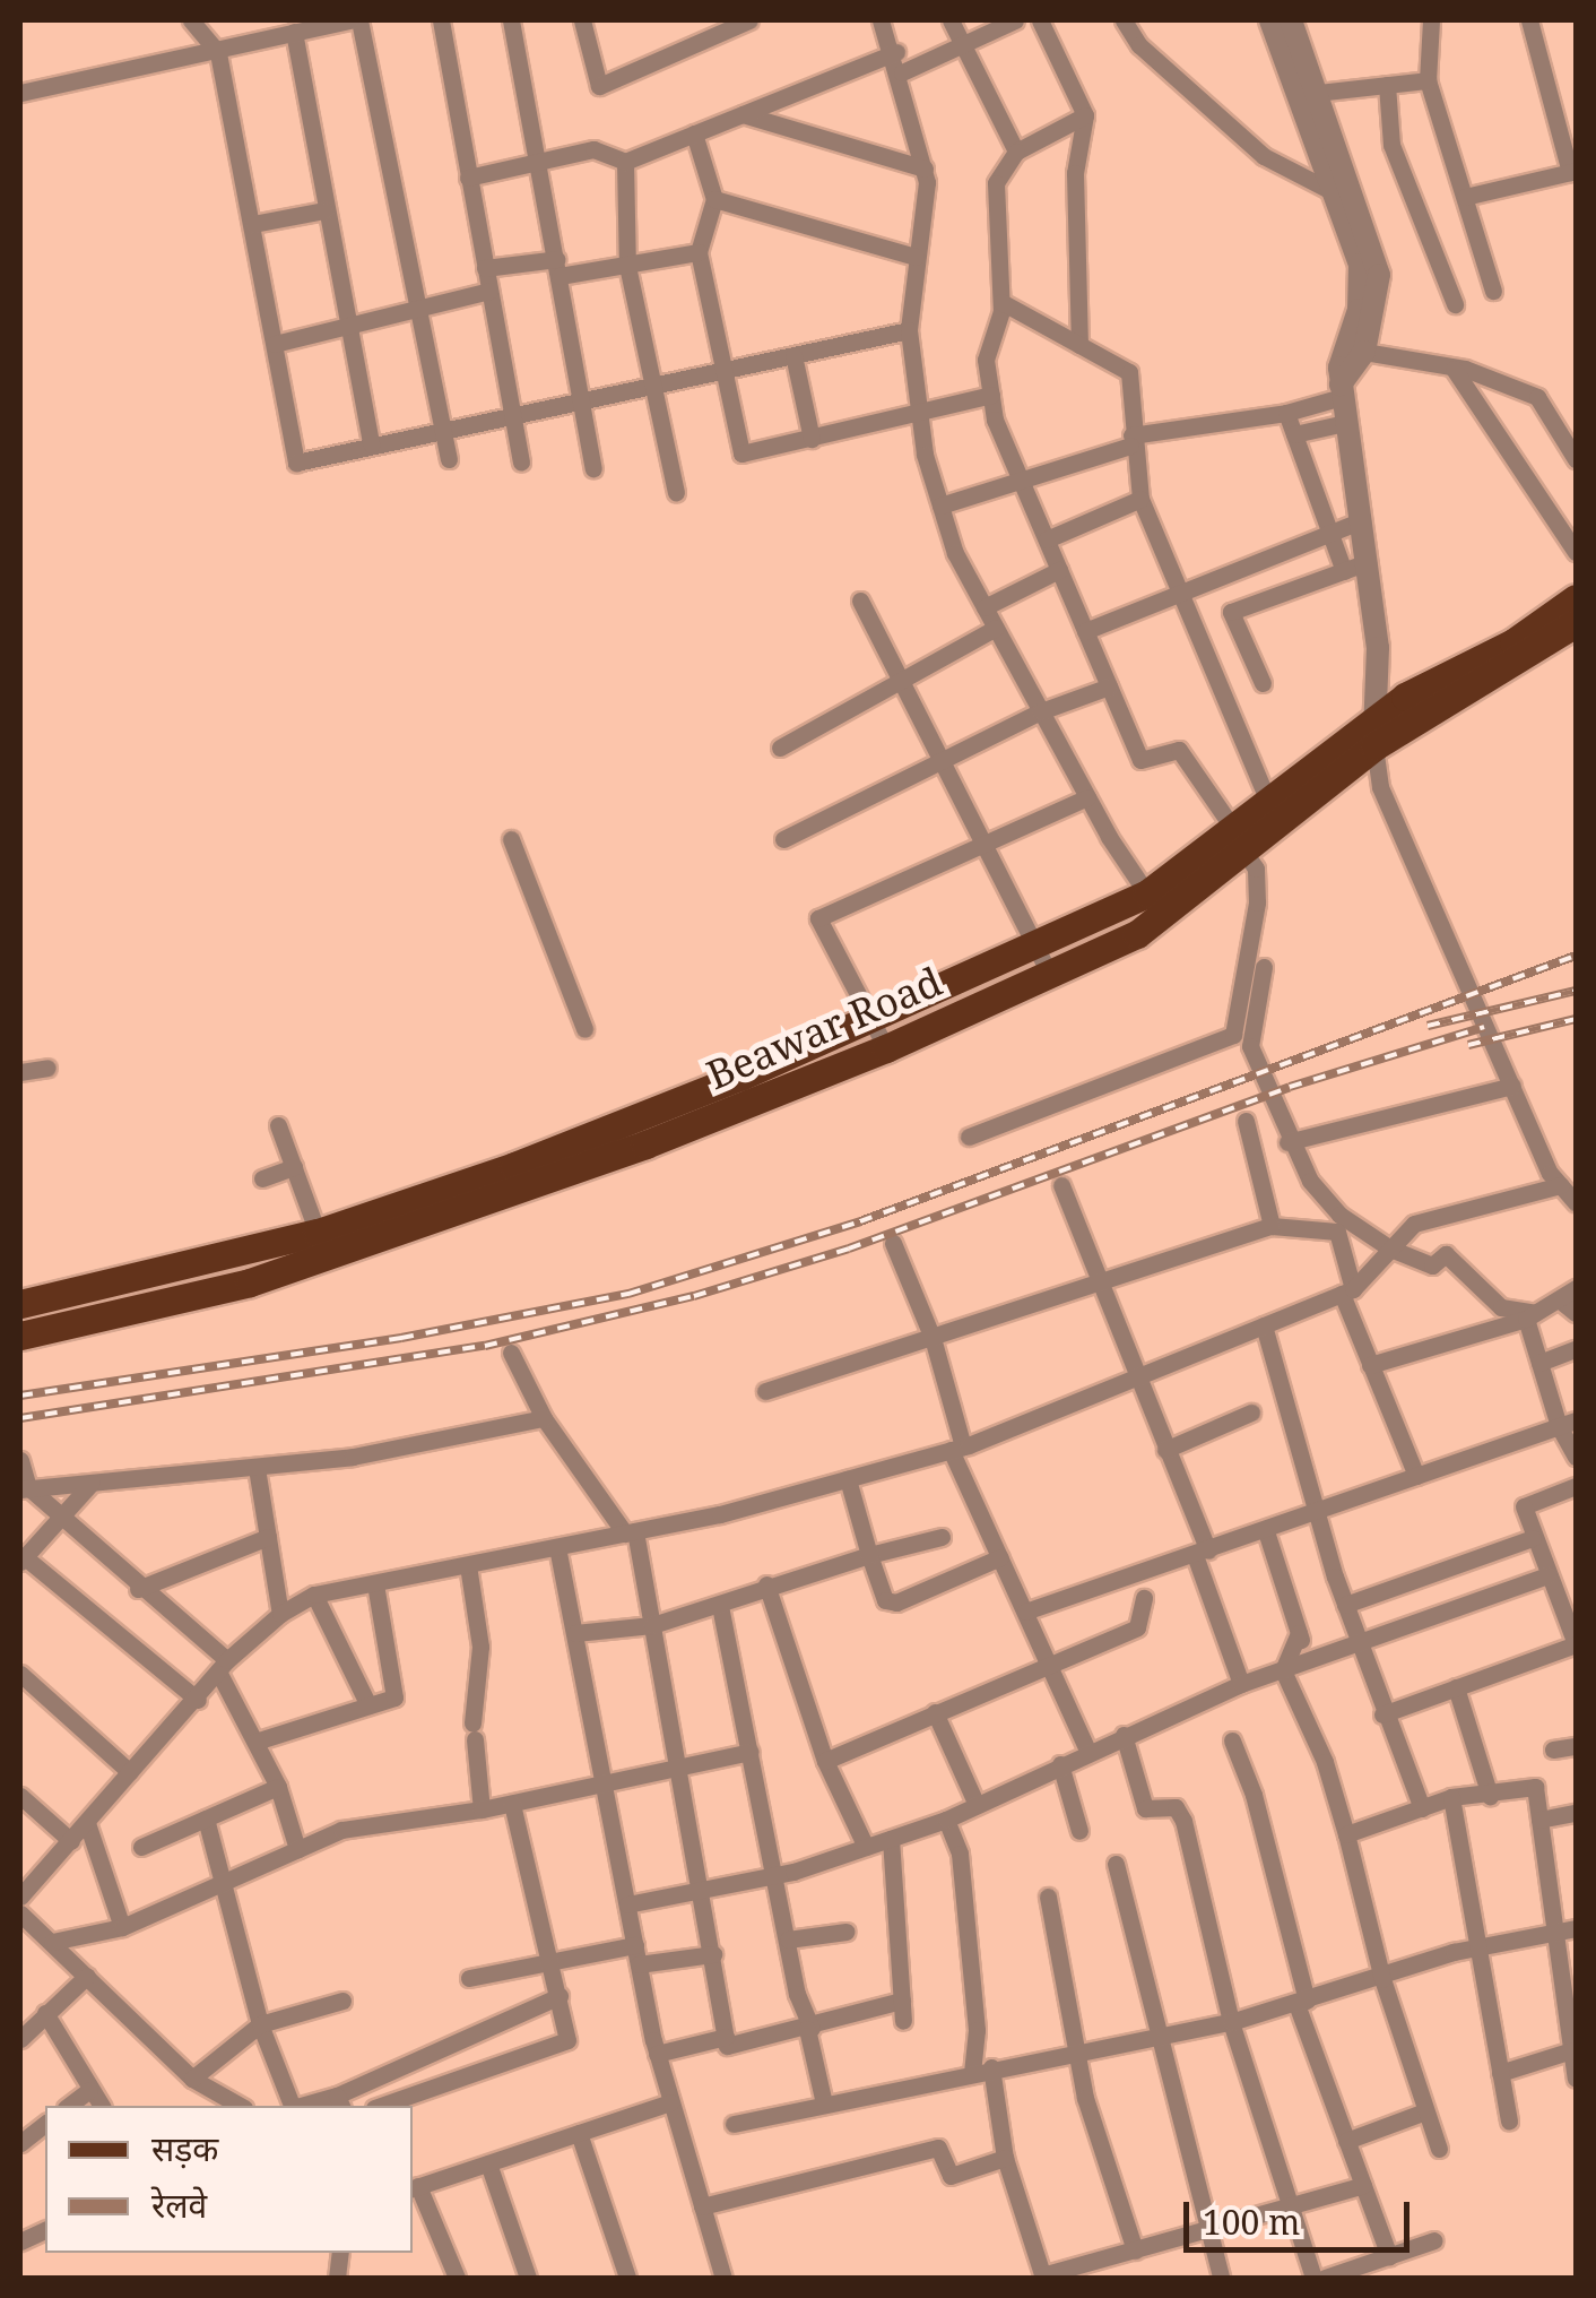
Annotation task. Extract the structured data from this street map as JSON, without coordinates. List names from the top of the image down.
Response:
{
  "streets": {
    "main road": ["Beawar Road"]
  },
  "legend": ["सड़क", "रेलवे"],
  "scale_bar": "100 m"
}
